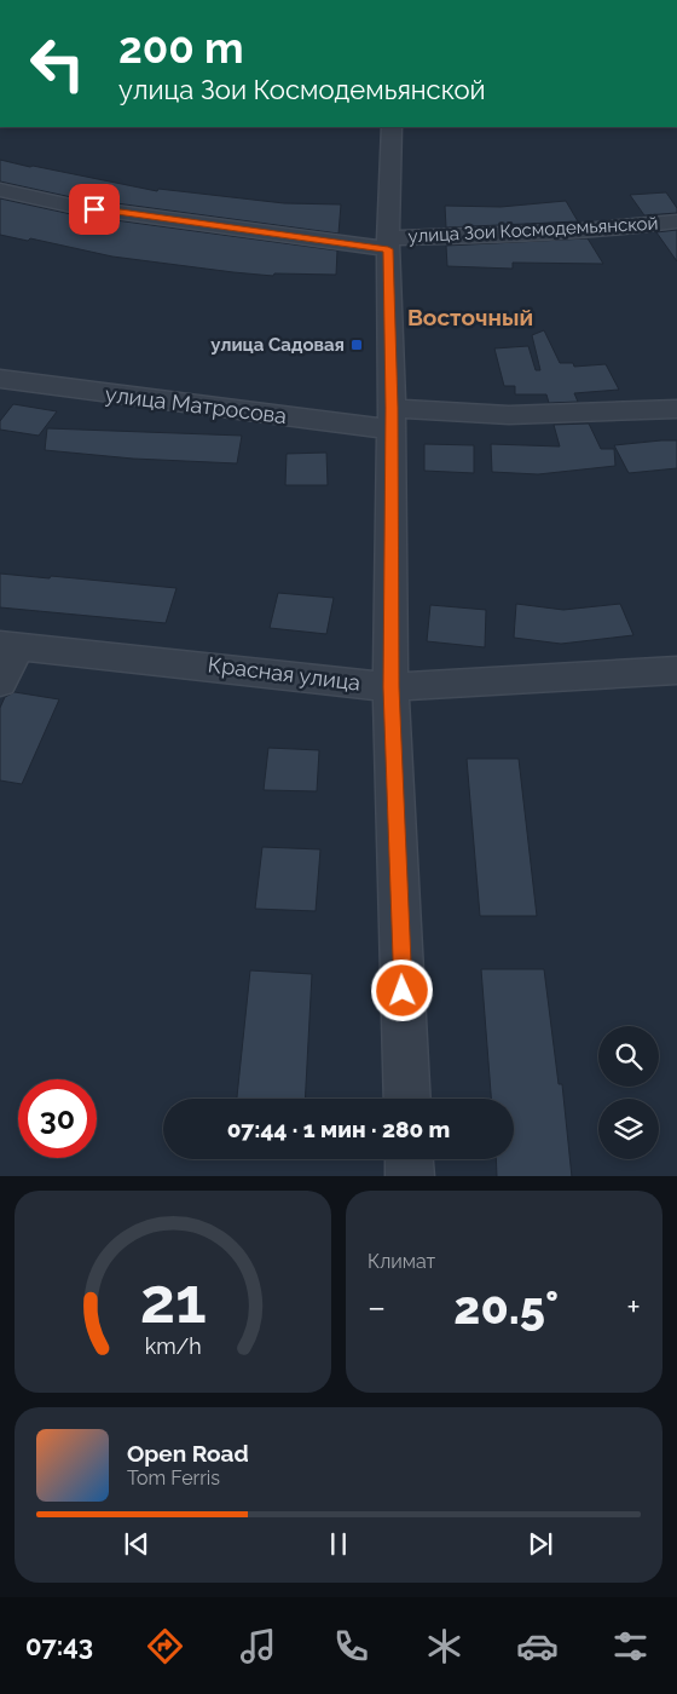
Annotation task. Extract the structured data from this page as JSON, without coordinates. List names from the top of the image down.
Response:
{
  "streets": {
    "street": ["улица Зои Космодемьянской", "улица Матросова", "Красная улица"]
  },
  "districts": ["Восточный"],
  "places": {
    "transit": ["улица Садовая"]
  },
  "page": {
    "turn": ["200 m", "улица Зои Космодемьянской"],
    "limit": "30",
    "trip": "07:44 · 1 мин · 280 m",
    "tile": "Климат",
    "heat": ["−", "20.5°", "+"],
    "song": ["Open Road", "Tom Ferris"],
    "tabs": "07:43",
    "gauge": ["21", "km/h"]
  }
}
